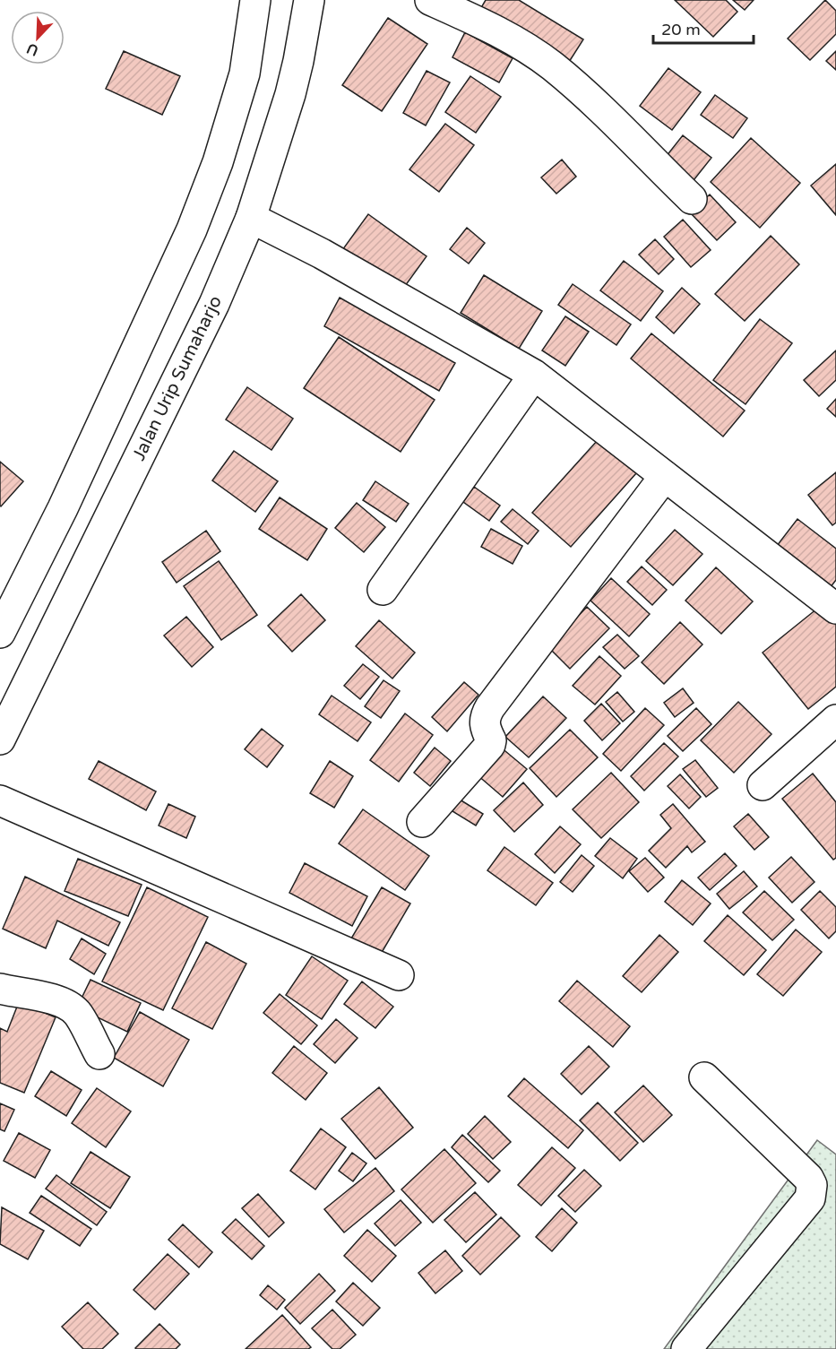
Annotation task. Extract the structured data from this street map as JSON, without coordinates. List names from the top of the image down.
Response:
{
  "streets": {
    "main road": ["Jalan Urip Sumaharjo"]
  },
  "scale_bar": "20 m",
  "north": "bottom left"
}
